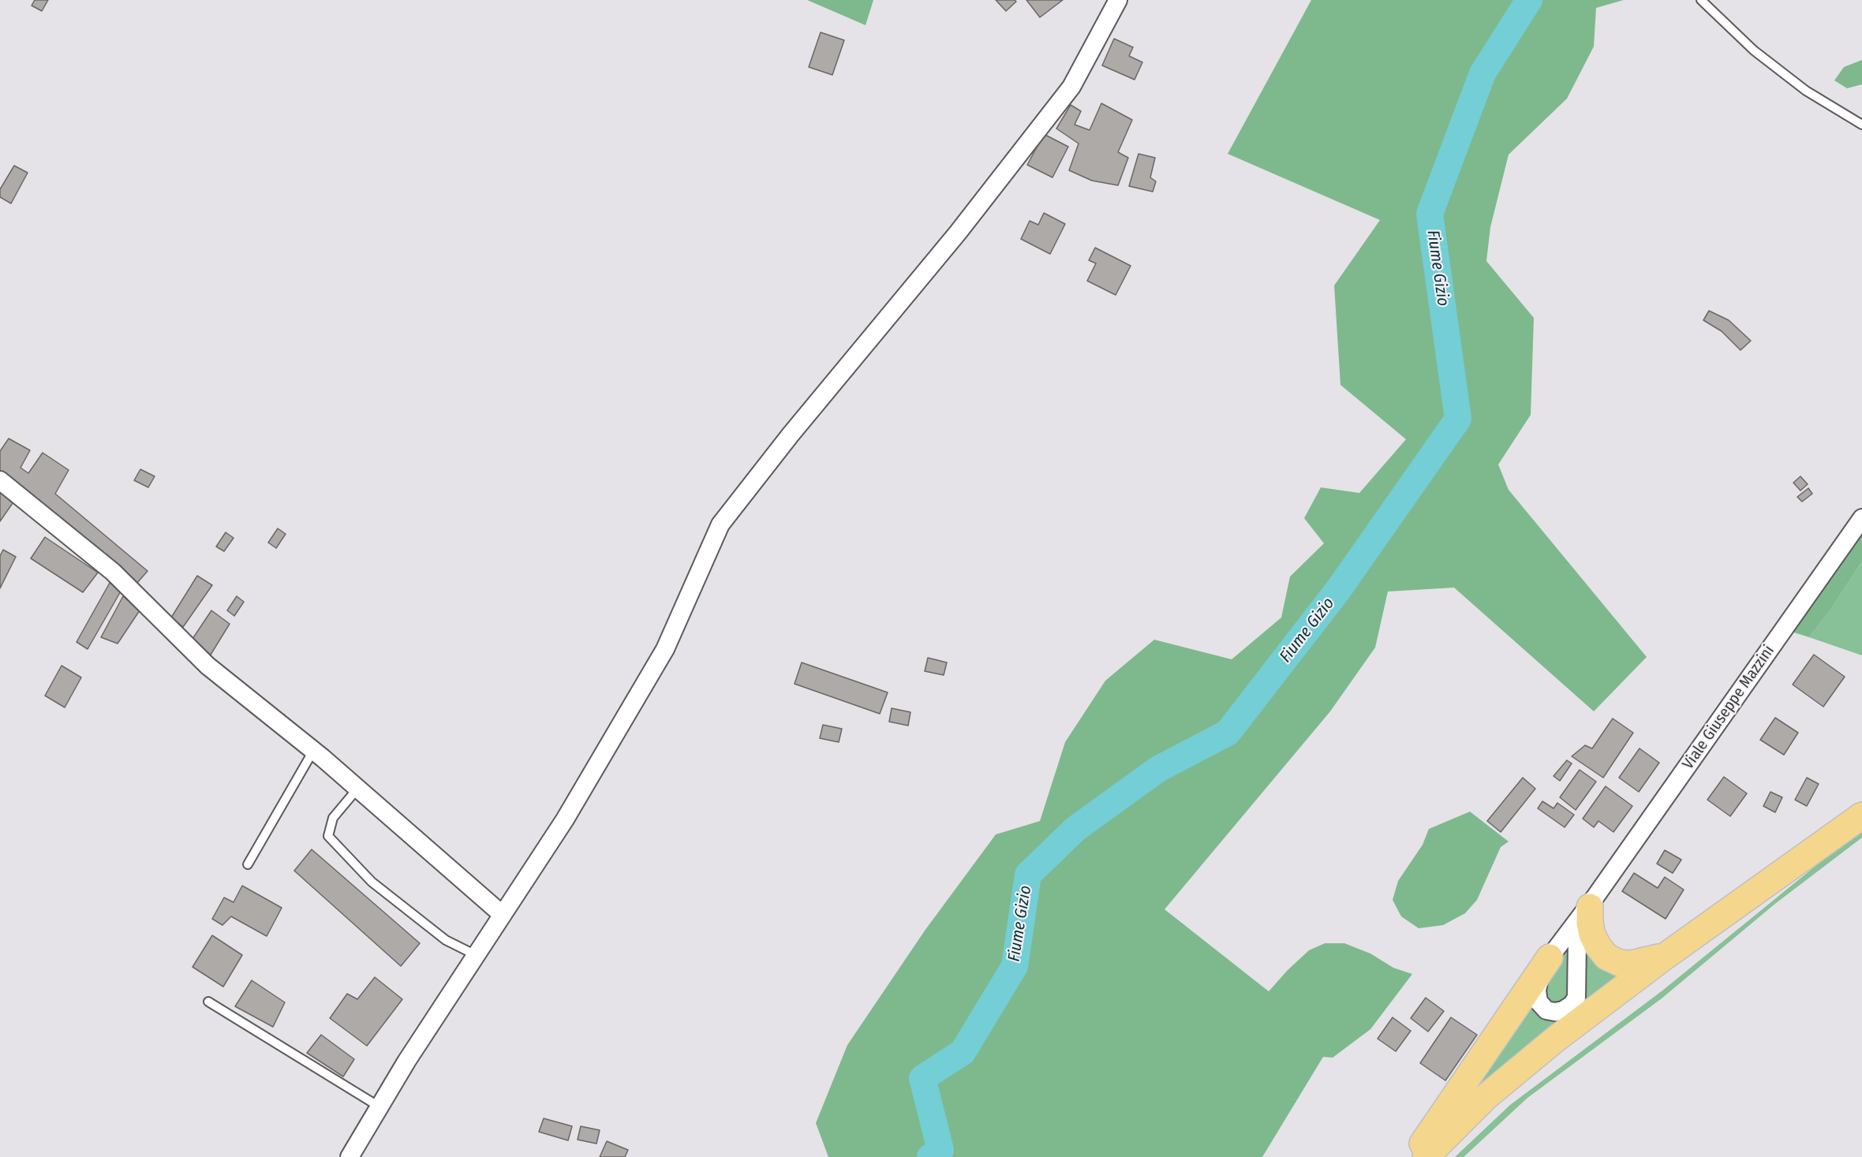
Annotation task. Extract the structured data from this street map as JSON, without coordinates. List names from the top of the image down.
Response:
{
  "streets": {
    "street": ["Viale Giuseppe Mazzini"]
  },
  "water": ["Fiume Gizio"]
}
